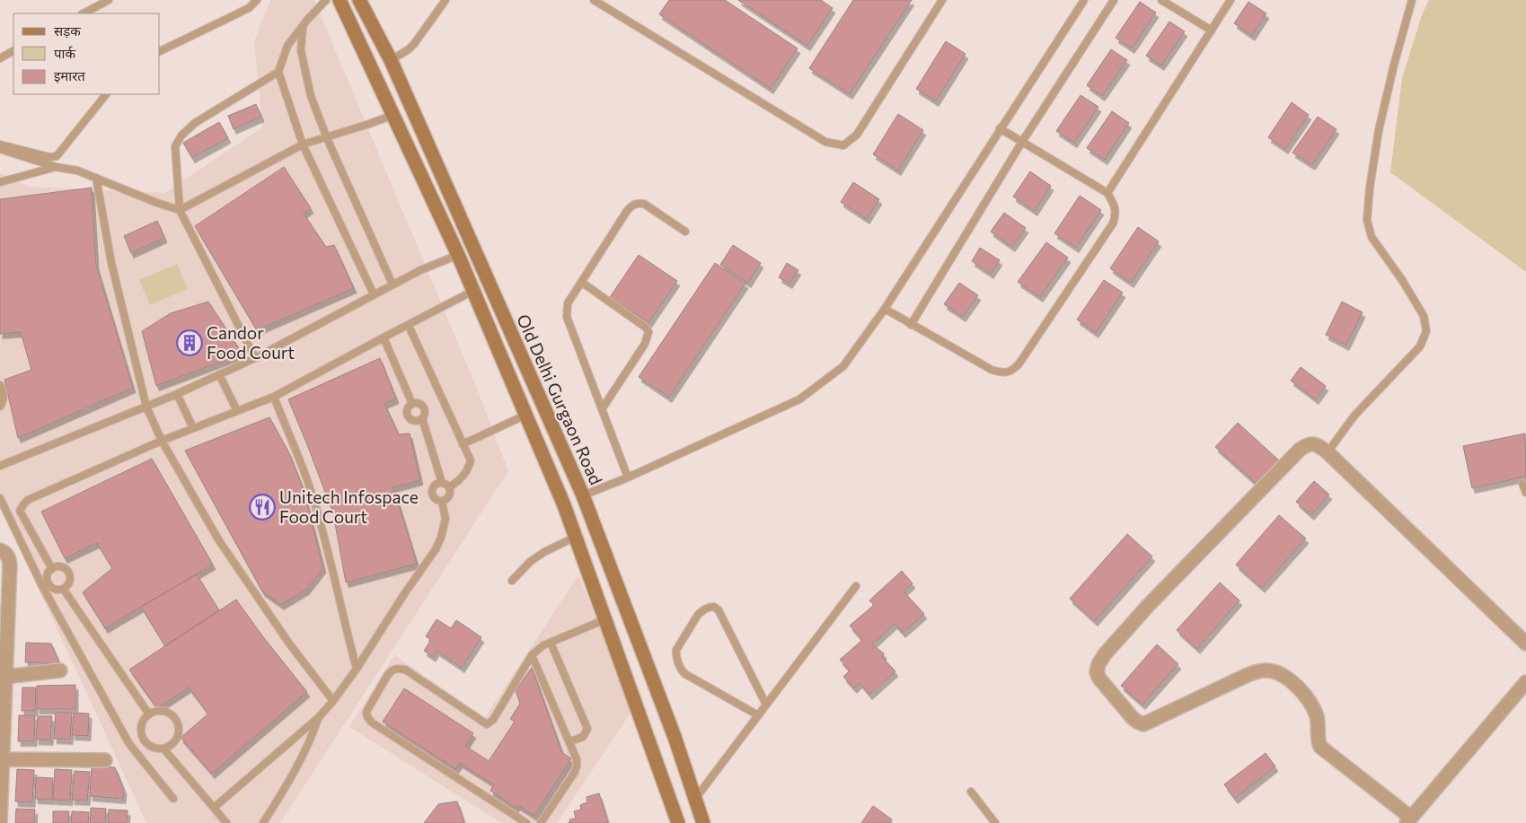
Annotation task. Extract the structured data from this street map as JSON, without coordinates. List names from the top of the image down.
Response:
{
  "streets": {
    "main road": ["Old Delhi Gurgaon Road"]
  },
  "places": {
    "building": ["Candor Food Court"],
    "restaurant": ["Unitech Infospace Food Court"]
  },
  "legend": ["सड़क", "पार्क", "इमारत"]
}
